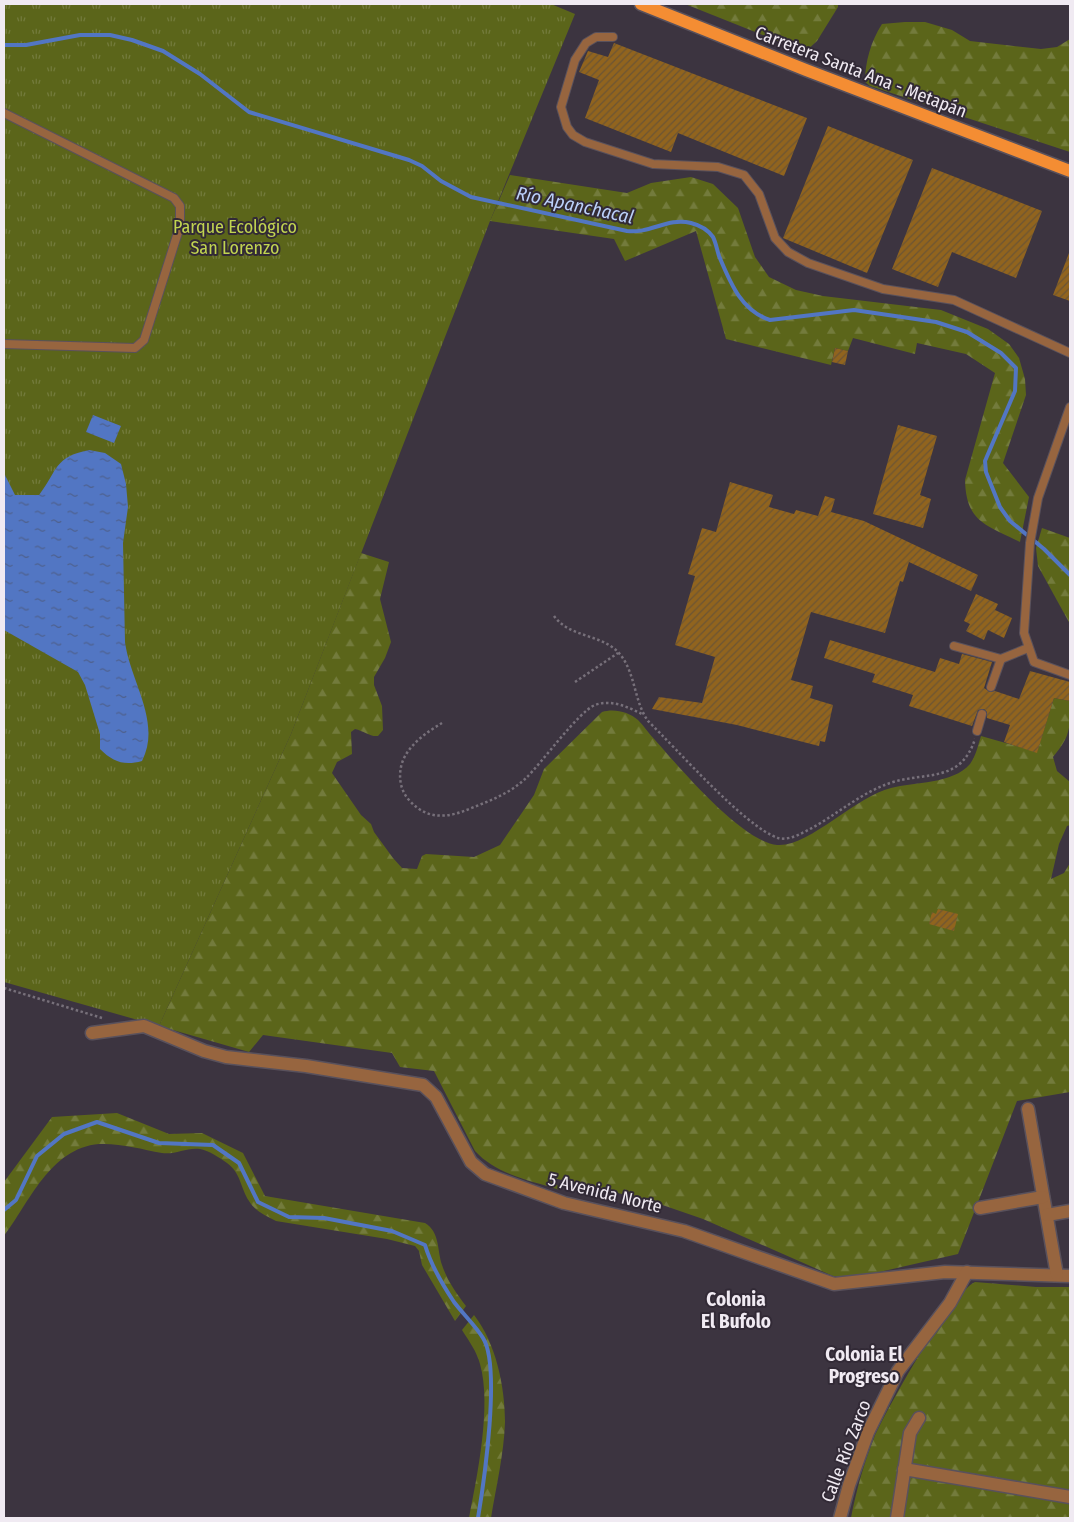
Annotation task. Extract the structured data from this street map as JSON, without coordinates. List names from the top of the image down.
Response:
{
  "streets": {
    "main road": ["Carretera Santa Ana - Metapán"],
    "street": ["5 Avenida Norte", "Calle Río Zarco"]
  },
  "crossings": [
    ["5 Avenida Norte", "Calle Río Zarco"]
  ],
  "districts": ["Colonia El Bufolo", "Colonia El Progreso"],
  "water": ["Río Apanchacal"],
  "parks": ["Parque Ecológico San Lorenzo"]
}
